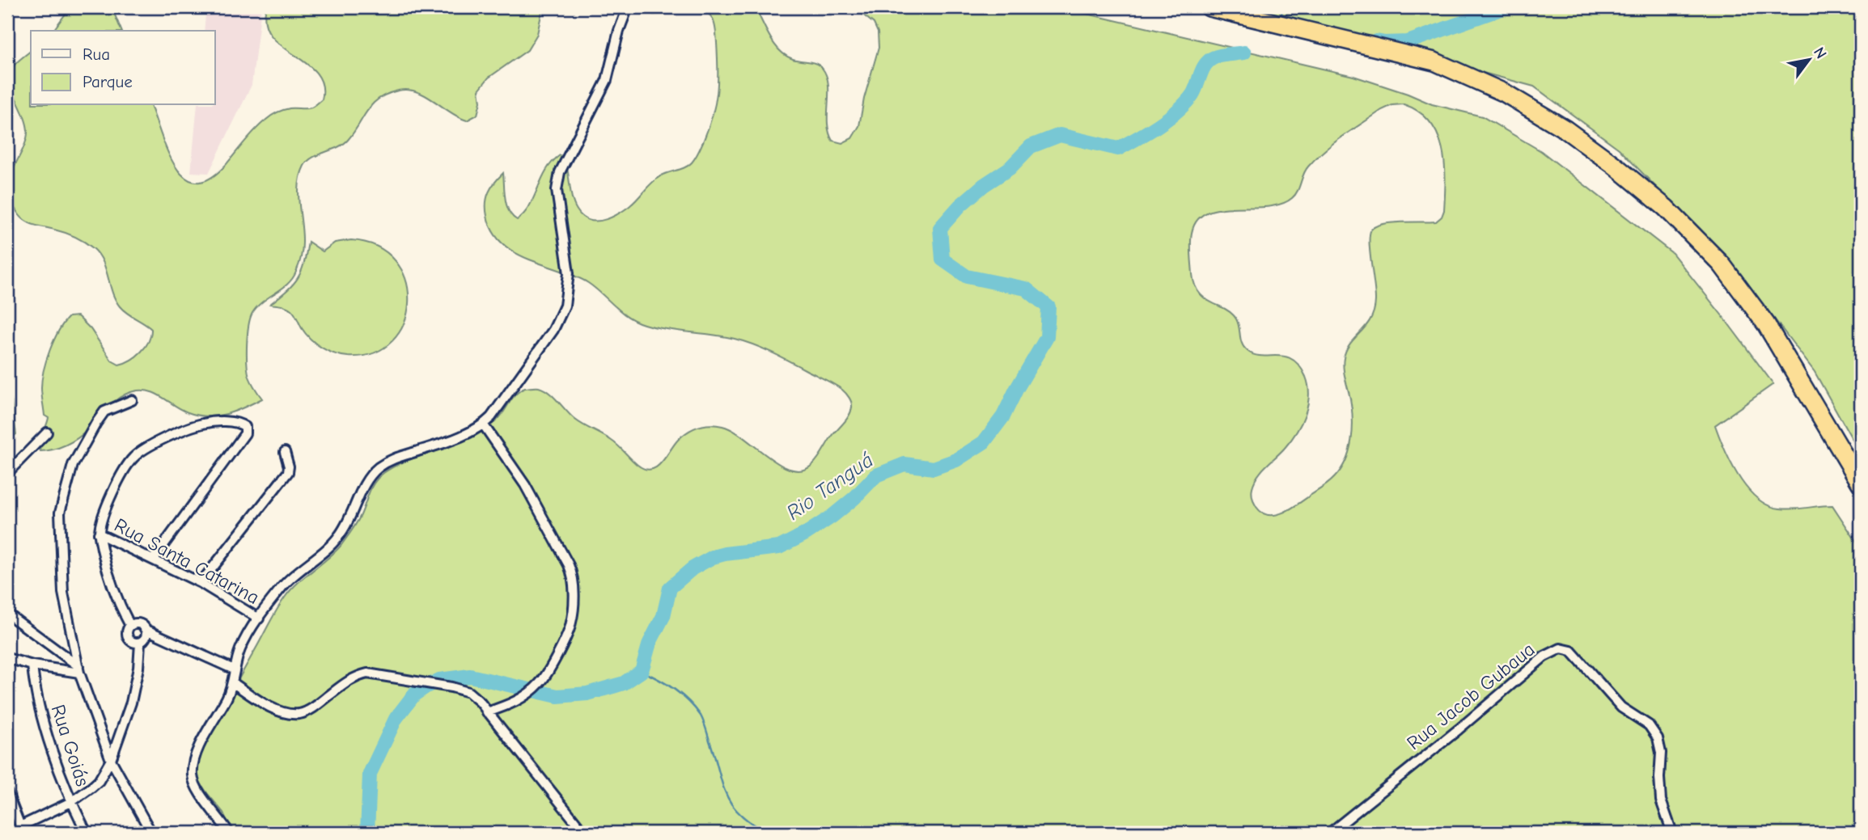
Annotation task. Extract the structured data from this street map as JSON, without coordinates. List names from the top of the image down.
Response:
{
  "streets": {
    "street": ["Rua Santa Catarina", "Rua Jacob Gubaua", "Rua Goiás"]
  },
  "water": ["Rio Tanguá"],
  "legend": ["Rua", "Parque"],
  "north": "top right"
}
